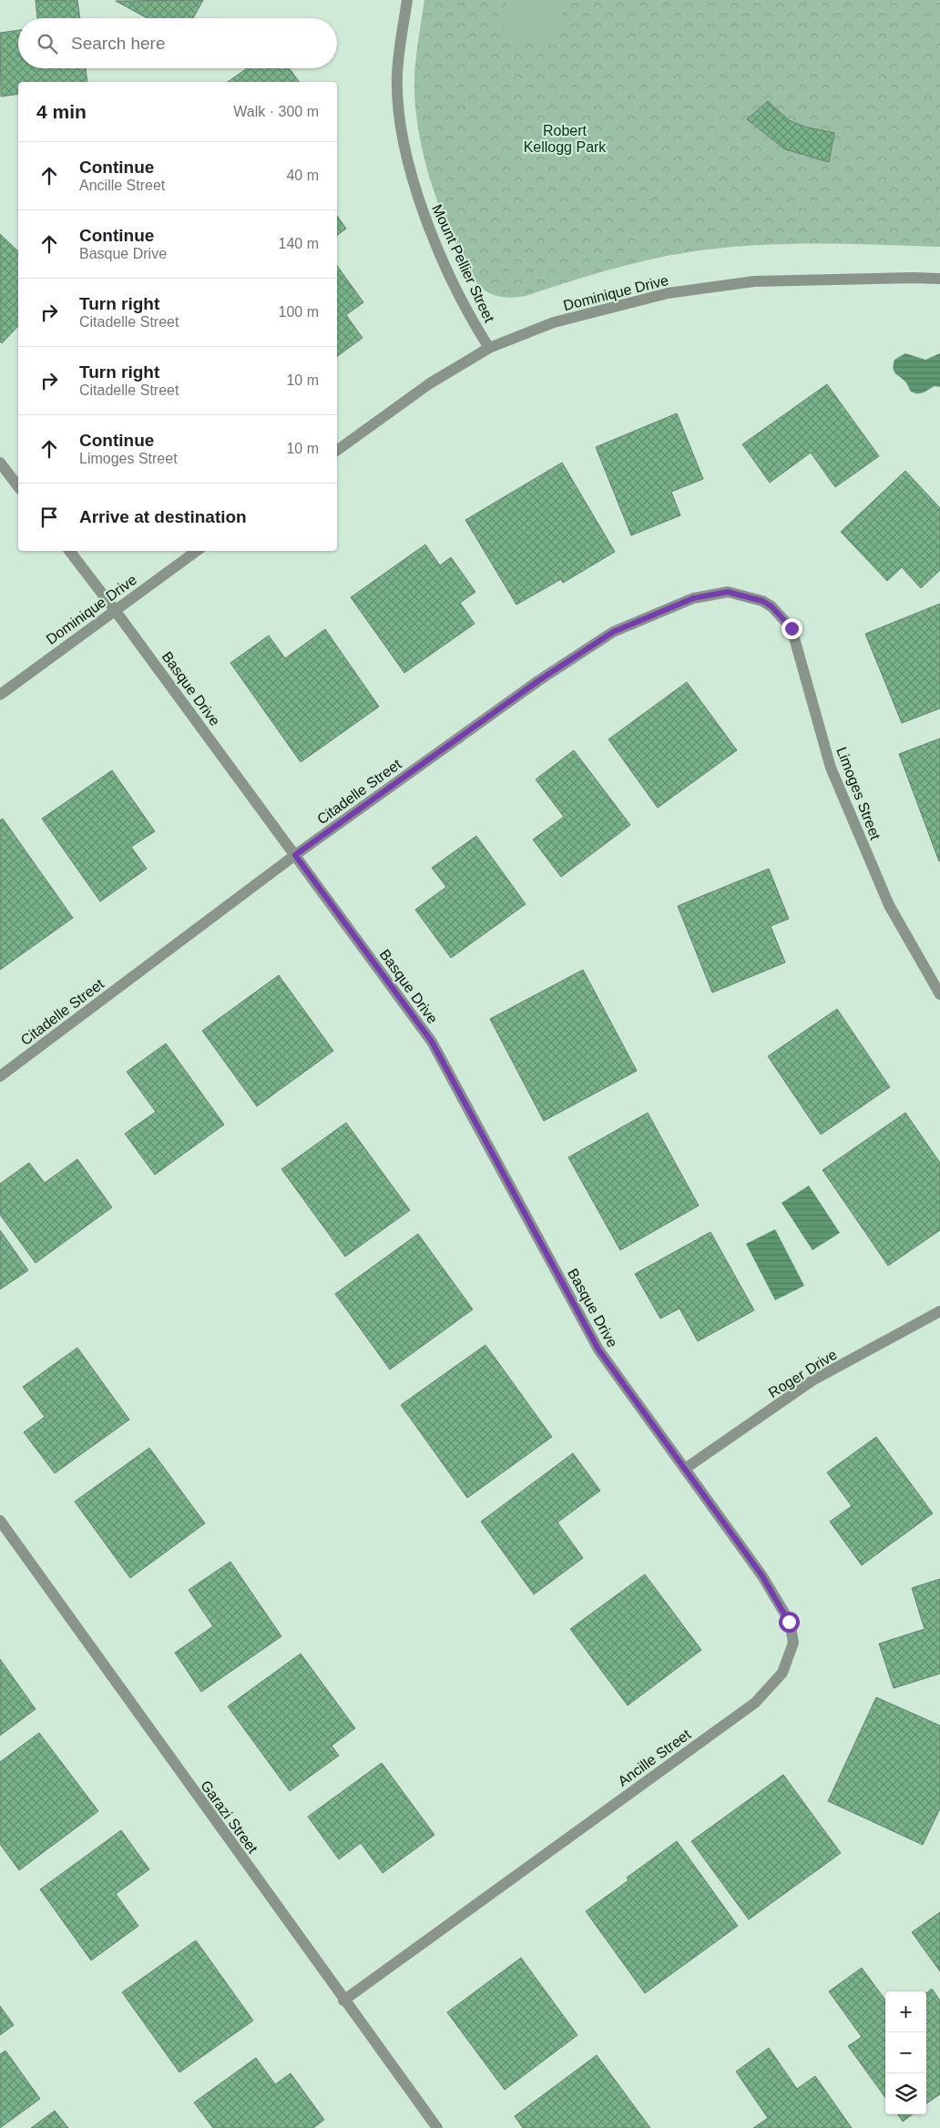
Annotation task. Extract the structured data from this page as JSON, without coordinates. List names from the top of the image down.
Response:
{
  "streets": {
    "street": [
      "Mount Pellier Street",
      "Dominique Drive",
      "Basque Drive",
      "Citadelle Street",
      "Limoges Street",
      "Roger Drive",
      "Ancille Street",
      "Garazi Street"
    ]
  },
  "crossings": [
    ["Mount Pellier Street", "Dominique Drive"],
    ["Dominique Drive", "Basque Drive"],
    ["Basque Drive", "Citadelle Street"],
    ["Basque Drive", "Roger Drive"],
    ["Basque Drive", "Ancille Street"],
    ["Citadelle Street", "Limoges Street"],
    ["Roger Drive", "Ancille Street"],
    ["Ancille Street", "Garazi Street"]
  ],
  "parks": ["Robert Kellogg Park"],
  "page": {
    "search": "Search here",
    "heading": ["4 min", "Walk · 300 m"],
    "list": [
      ["Continue", "Ancille Street", "40 m"],
      ["Continue", "Basque Drive", "140 m"],
      ["Turn right", "Citadelle Street", "100 m"],
      ["Turn right", "Citadelle Street", "10 m"],
      ["Continue", "Limoges Street", "10 m"],
      "Arrive at destination"
    ],
    "map_buttons": ["+", "−"]
  }
}
